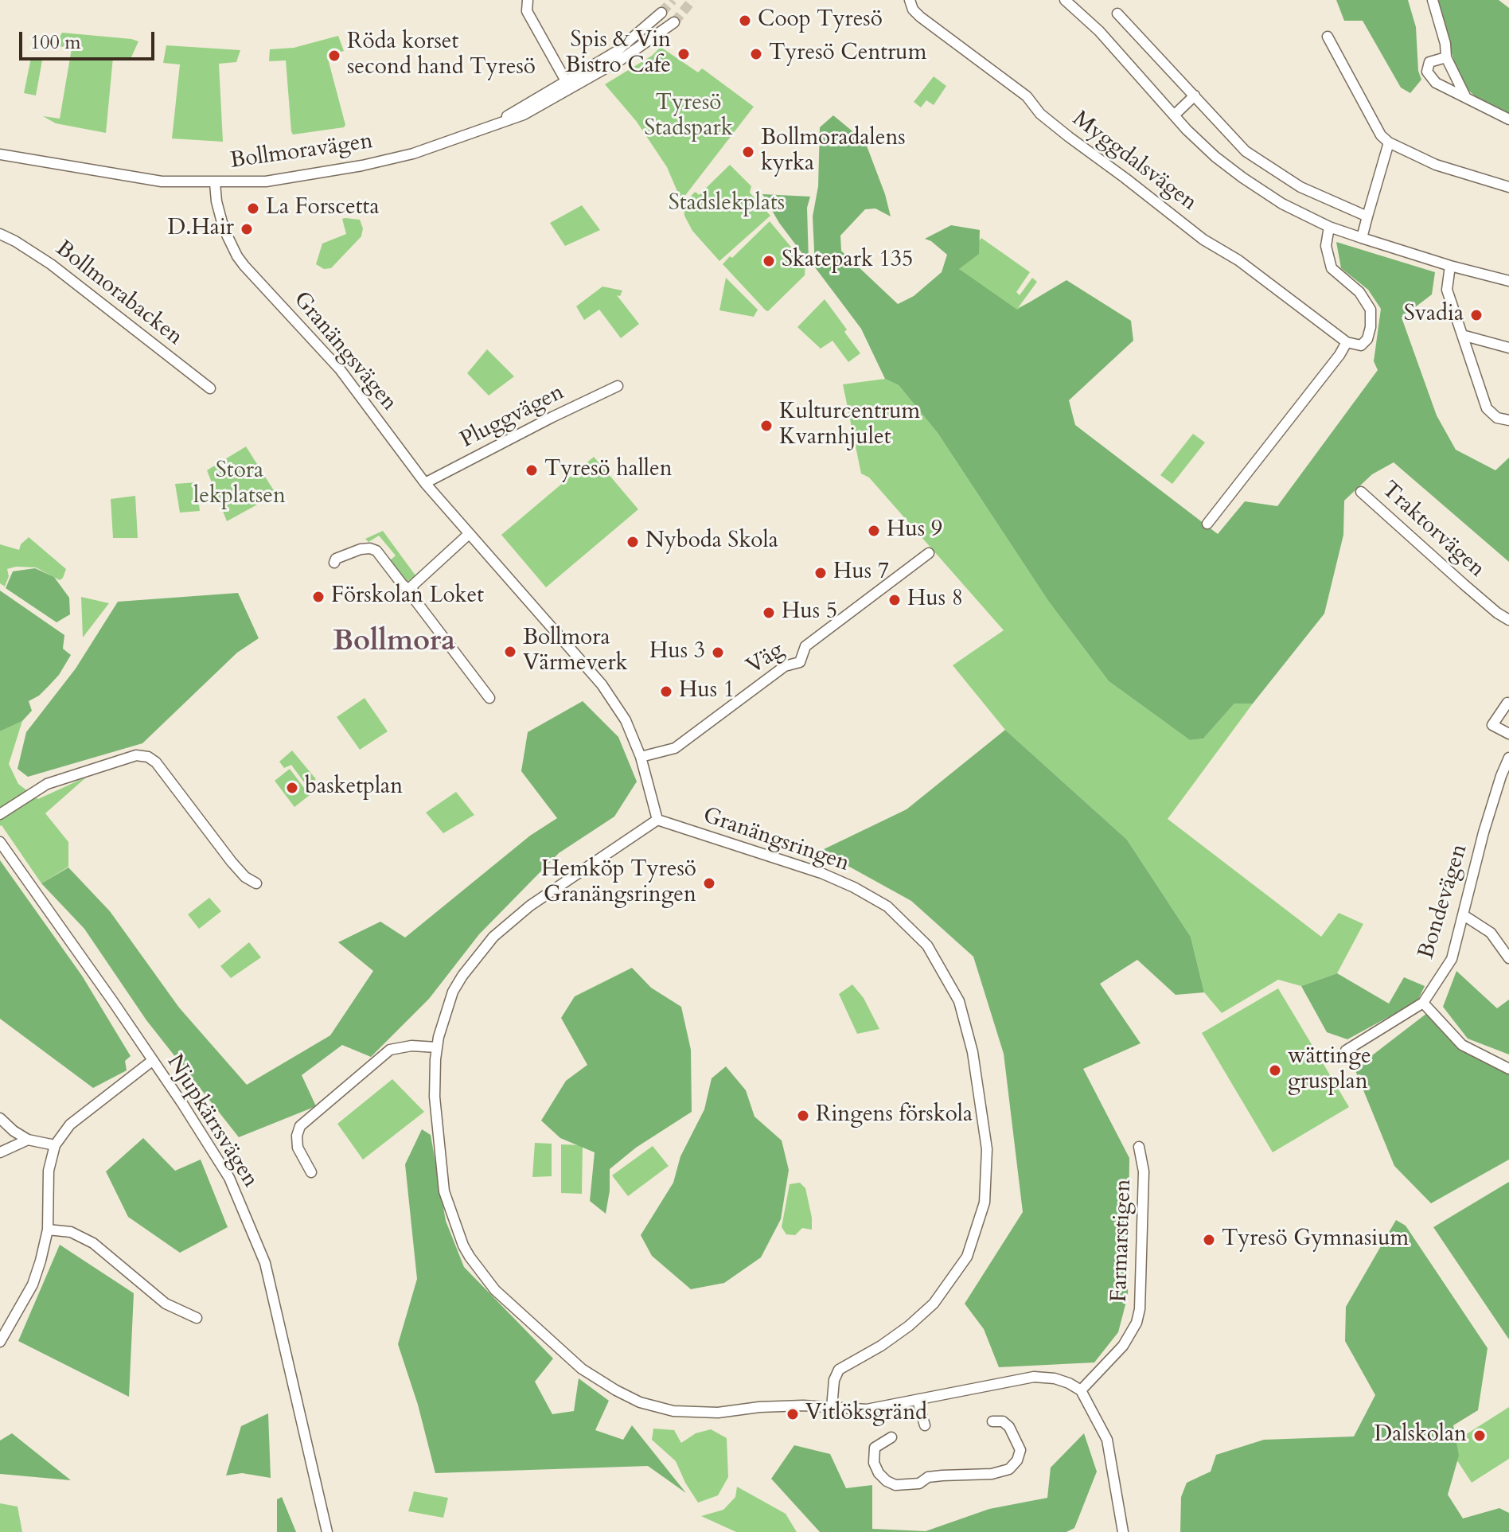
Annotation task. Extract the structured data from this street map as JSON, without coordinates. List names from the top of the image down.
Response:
{
  "streets": {
    "street": [
      "Bollmoravägen",
      "Myggdalsvägen",
      "Bollmorabacken",
      "Granängsvägen",
      "Pluggvägen",
      "Traktorvägen",
      "Väg",
      "Granängsringen",
      "Bondevägen",
      "Njupkärrsvägen",
      "Farmarstigen"
    ]
  },
  "crossings": [
    ["Bollmoravägen", "Granängsvägen"],
    ["Granängsvägen", "Pluggvägen"],
    ["Granängsvägen", "Väg"],
    ["Granängsvägen", "Granängsringen"]
  ],
  "districts": ["Bollmora"],
  "parks": ["Tyresö Stadspark", "Stadslekplats", "Stora lekplatsen"],
  "places": [
    "Coop Tyresö",
    "Spis & Vin Bistro Cafe",
    "Tyresö Centrum",
    "Röda korset second hand Tyresö",
    "Bollmoradalens kyrka",
    "La Forscetta",
    "D.Hair",
    "Skatepark 135",
    "Svadia",
    "Kulturcentrum Kvarnhjulet",
    "Tyresö hallen",
    "Hus 9",
    "Nyboda Skola",
    "Hus 7",
    "Förskolan Loket",
    "Hus 8",
    "Hus 5",
    "Bollmora Värmeverk",
    "Hus 3",
    "Hus 1",
    "basketplan",
    "Hemköp Tyresö Granängsringen",
    "wättinge grusplan",
    "Ringens förskola",
    "Tyresö Gymnasium",
    "Vitlöksgränd",
    "Dalskolan"
  ],
  "scale_bar": "100 m"
}
